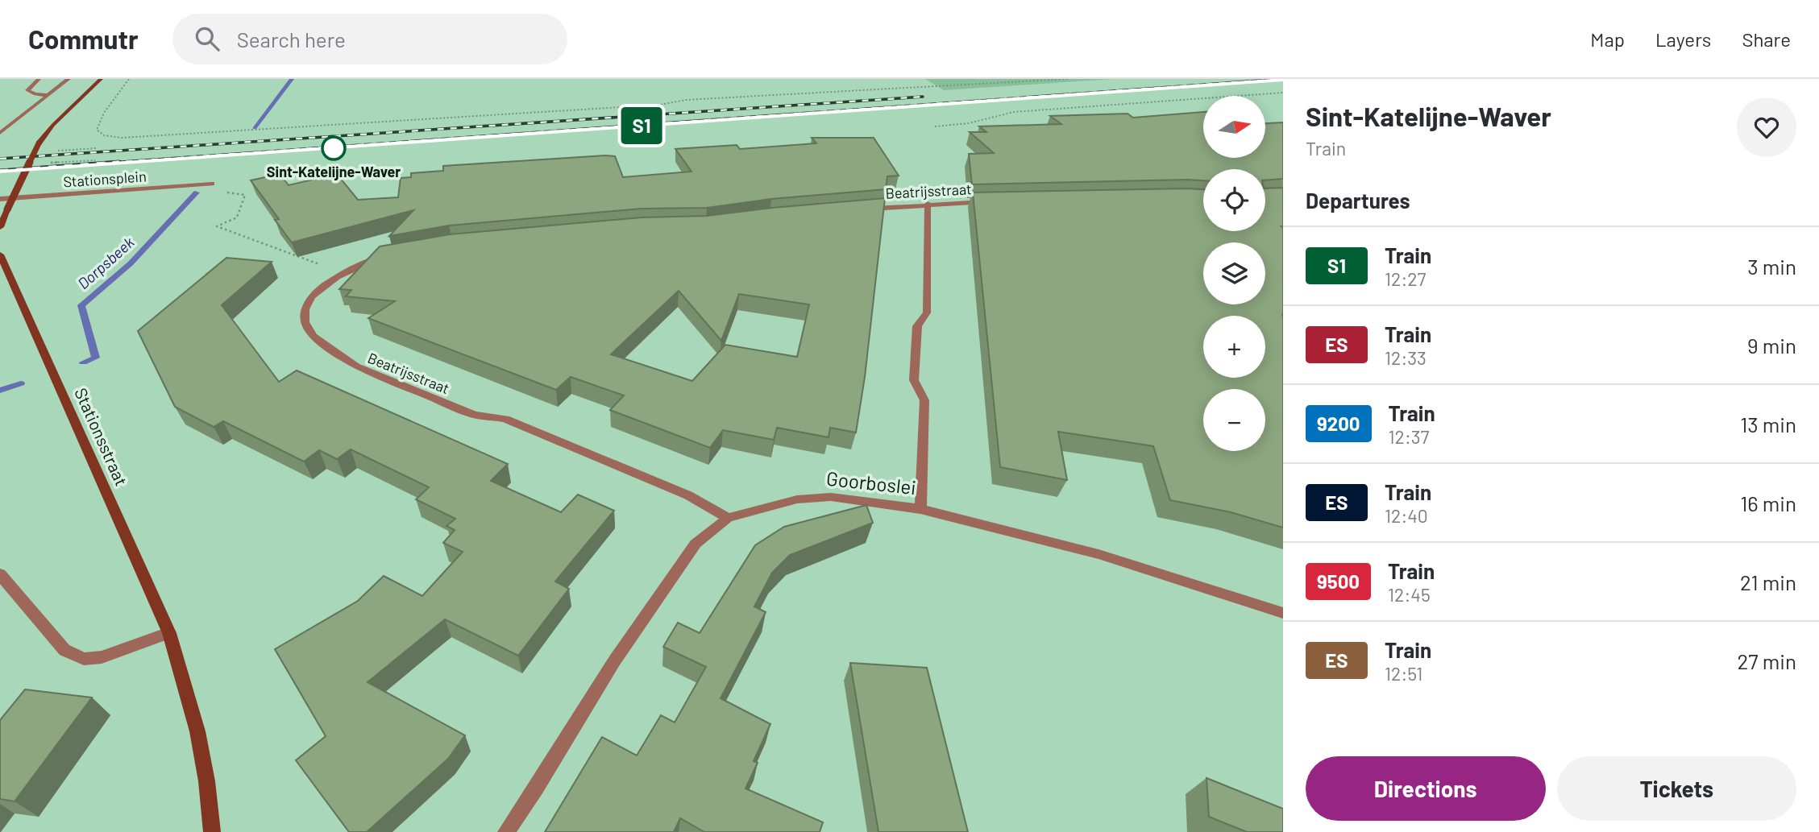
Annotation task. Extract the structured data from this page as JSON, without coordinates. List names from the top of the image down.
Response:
{
  "streets": {
    "street": [
      "Stationsplein",
      "Beatrijsstraat",
      "Stationsstraat",
      "Goorboslei"
    ]
  },
  "crossings": [
    ["Beatrijsstraat", "Goorboslei"]
  ],
  "water": ["Dorpsbeek"],
  "places": ["Sint-Katelijne-Waver"],
  "north": "right",
  "page": {
    "header": "Commutr",
    "search": "Search here",
    "nav": ["Map", "Layers", "Share"],
    "on_map": "S1",
    "heading": [
      ["Sint-Katelijne-Waver", "Train"],
      "Departures"
    ],
    "map_buttons": ["+", "−"],
    "list": [
      {
        "mark": "S1",
        "name": "Train",
        "note": "12:27",
        "value": "3 min"
      },
      {
        "mark": "ES",
        "name": "Train",
        "note": "12:33",
        "value": "9 min"
      },
      {
        "mark": "9200",
        "name": "Train",
        "note": "12:37",
        "value": "13 min"
      },
      {
        "mark": "ES",
        "name": "Train",
        "note": "12:40",
        "value": "16 min"
      },
      {
        "mark": "9500",
        "name": "Train",
        "note": "12:45",
        "value": "21 min"
      },
      {
        "mark": "ES",
        "name": "Train",
        "note": "12:51",
        "value": "27 min"
      }
    ],
    "buttons": ["Directions", "Tickets"]
  }
}
